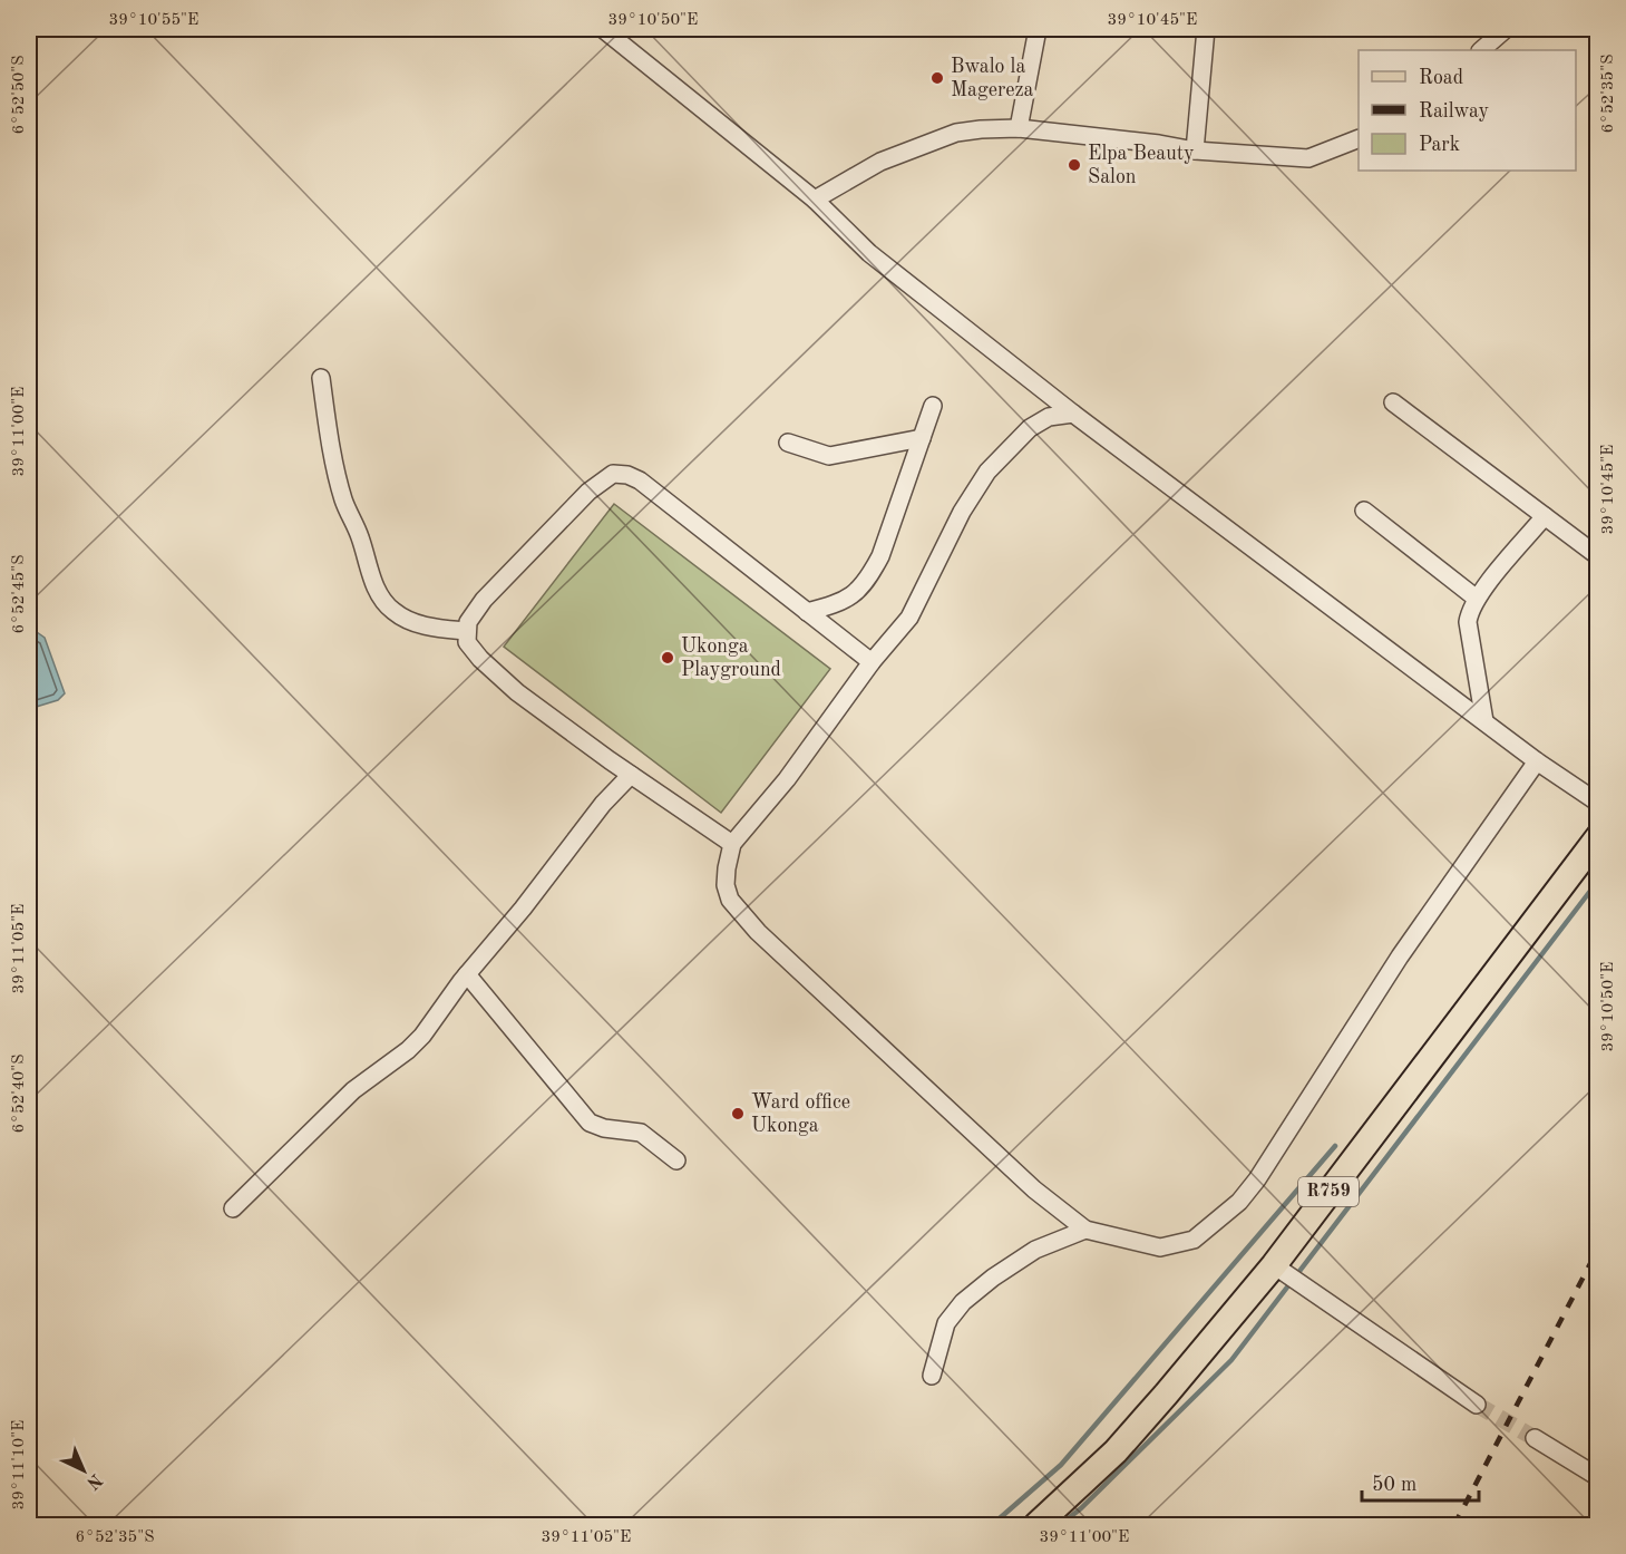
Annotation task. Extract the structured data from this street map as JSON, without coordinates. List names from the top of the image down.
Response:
{
  "streets": {
    "main road": ["R759"]
  },
  "places": [
    "Bwalo la Magereza",
    "Elpa Beauty Salon",
    "Ukonga Playground",
    "Ward office Ukonga"
  ],
  "legend": ["Road", "Railway", "Park"],
  "scale_bar": "50 m",
  "north": "bottom right",
  "coordinates": [
    "39°10'55\"E",
    "39°10'50\"E",
    "39°10'45\"E",
    "6°52'35\"S",
    "6°52'50\"S",
    "39°11'00\"E",
    "6°52'45\"S",
    "39°11'05\"E",
    "6°52'40\"S",
    "39°11'10\"E"
  ]
}
